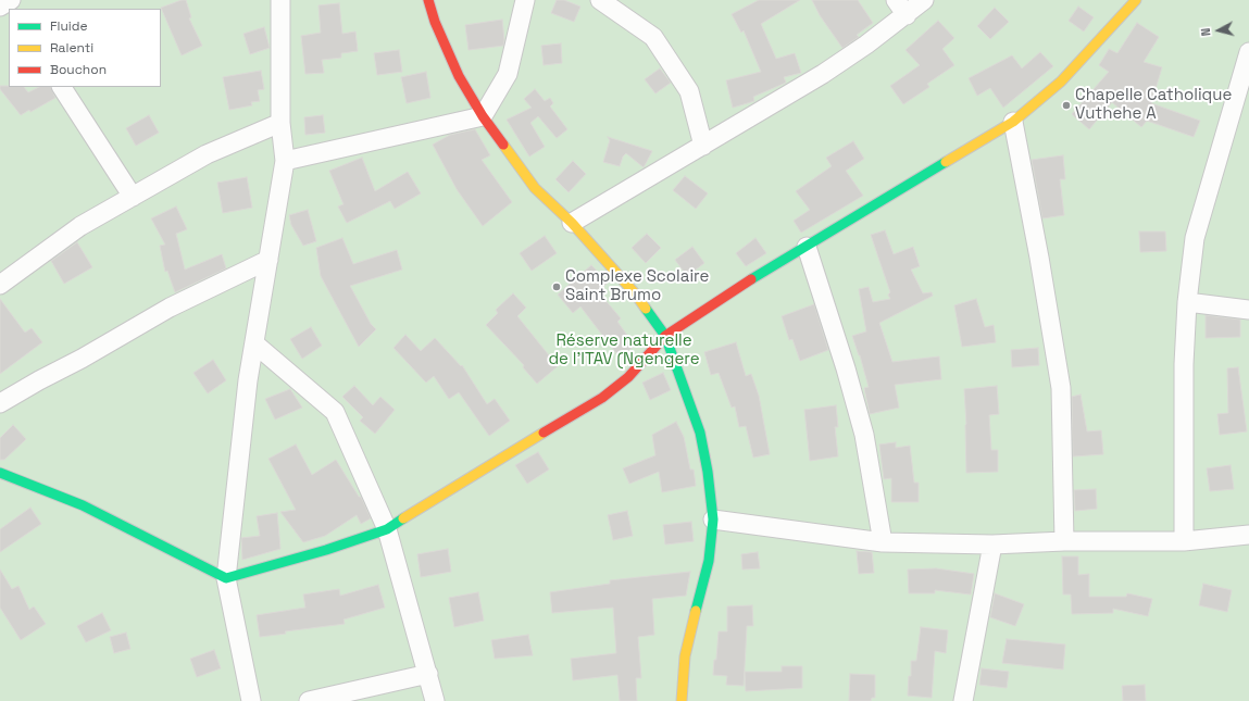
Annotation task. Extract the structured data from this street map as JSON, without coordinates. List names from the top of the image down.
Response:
{
  "parks": ["Réserve naturelle de l'ITAV (Ngengere"],
  "places": ["Chapelle Catholique Vuthehe A", "Complexe Scolaire Saint Brumo"],
  "legend": ["Fluide", "Ralenti", "Bouchon"],
  "north": "left"
}
